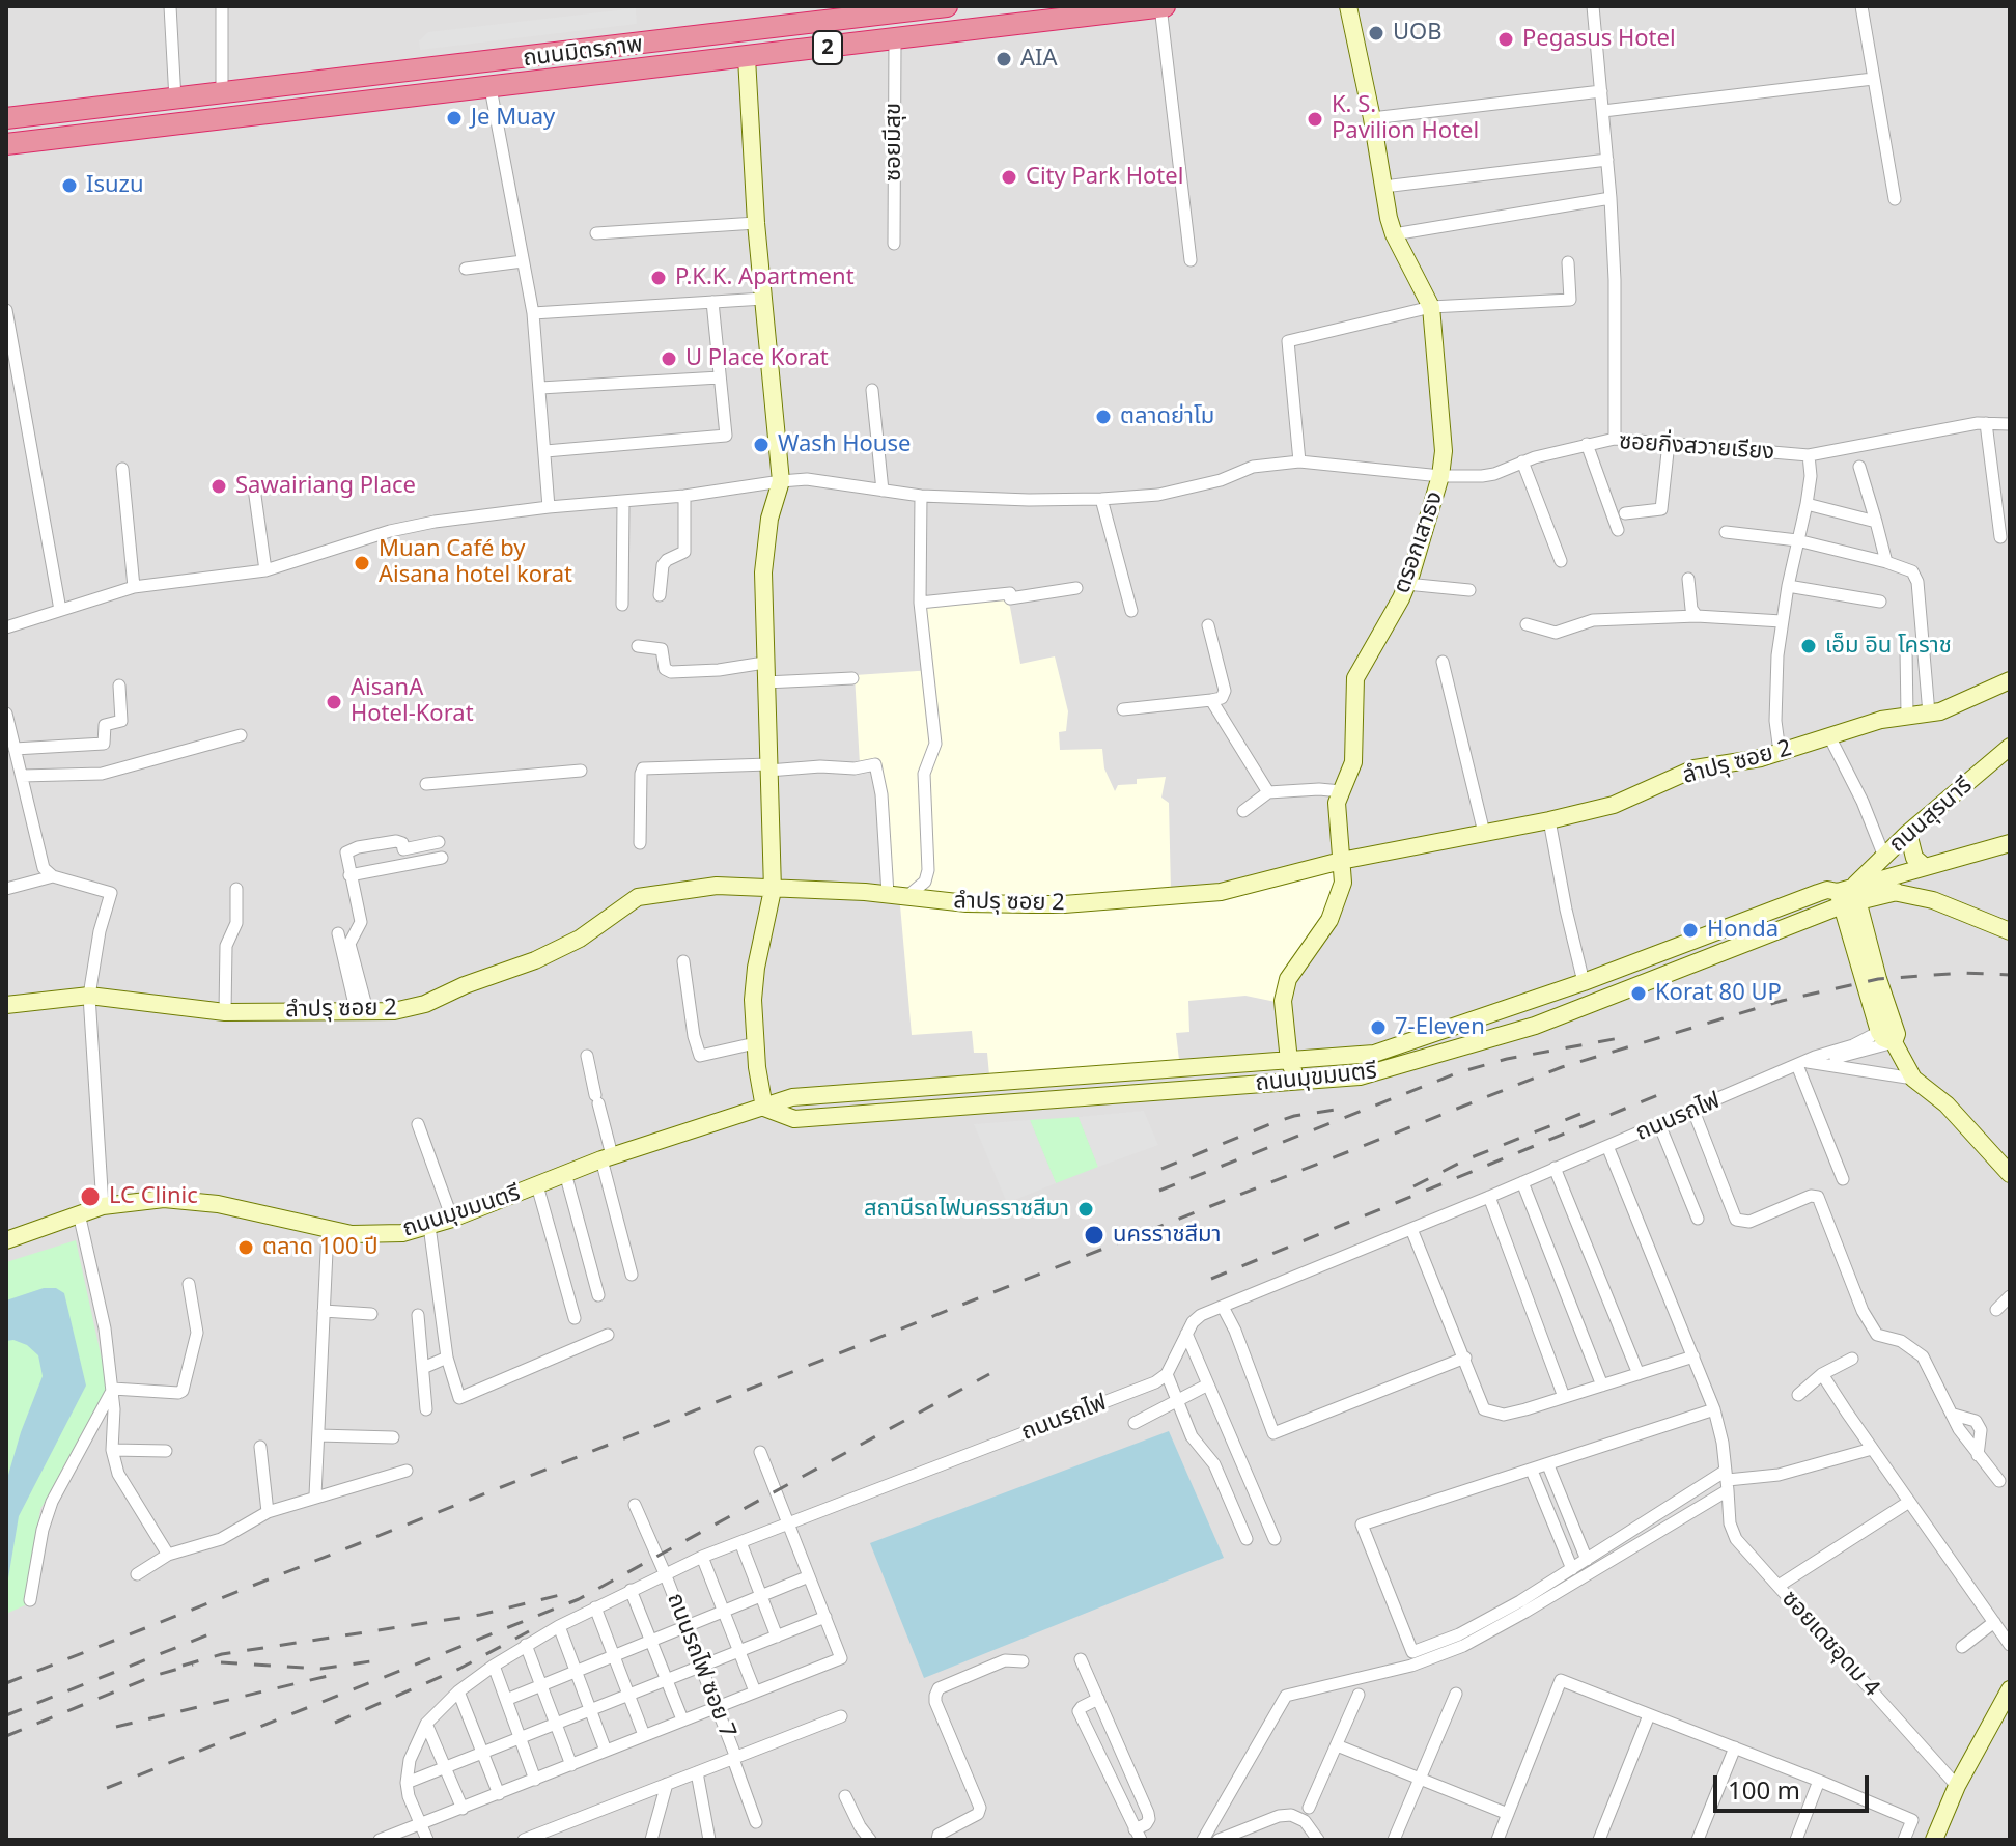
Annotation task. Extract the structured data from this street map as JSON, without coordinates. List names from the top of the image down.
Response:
{
  "streets": {
    "highway": ["2", "ถนนมิตรภาพ"],
    "street": [
      "ซอยมีสุข",
      "ซอยกิ่งสวายเรียง",
      "ตรอกเสาธง",
      "ลำปรุ ซอย 2",
      "ถนนสุรนารี",
      "ถนนมุขมนตรี",
      "ถนนรถไฟ",
      "ซอยเดชอุดม 4",
      "ถนนรถไฟ ซอย 7"
    ]
  },
  "crossings": [
    ["ถนนมิตรภาพ", "ซอยมีสุข"],
    ["ซอยกิ่งสวายเรียง", "ตรอกเสาธง"],
    ["ตรอกเสาธง", "ลำปรุ ซอย 2"],
    ["ตรอกเสาธง", "ถนนมุขมนตรี"],
    ["ถนนสุรนารี", "ถนนมุขมนตรี"],
    ["ถนนรถไฟ", "ซอยเดชอุดม 4"],
    ["ถนนรถไฟ", "ถนนรถไฟ ซอย 7"]
  ],
  "places": [
    "UOB",
    "Pegasus Hotel",
    "AIA",
    "Je Muay",
    "K. S. Pavilion Hotel",
    "City Park Hotel",
    "Isuzu",
    "P.K.K. Apartment",
    "U Place Korat",
    "ตลาดย่าโม",
    "Wash House",
    "Sawairiang Place",
    "Muan Café by Aisana hotel korat",
    "เอ็ม อิน โคราช",
    "AisanA Hotel-Korat",
    "Honda",
    "Korat 80 UP",
    "7-Eleven",
    "LC Clinic",
    "สถานีรถไฟนครราชสีมา",
    "นครราชสีมา",
    "ตลาด 100 ปี"
  ],
  "scale_bar": "100 m"
}
